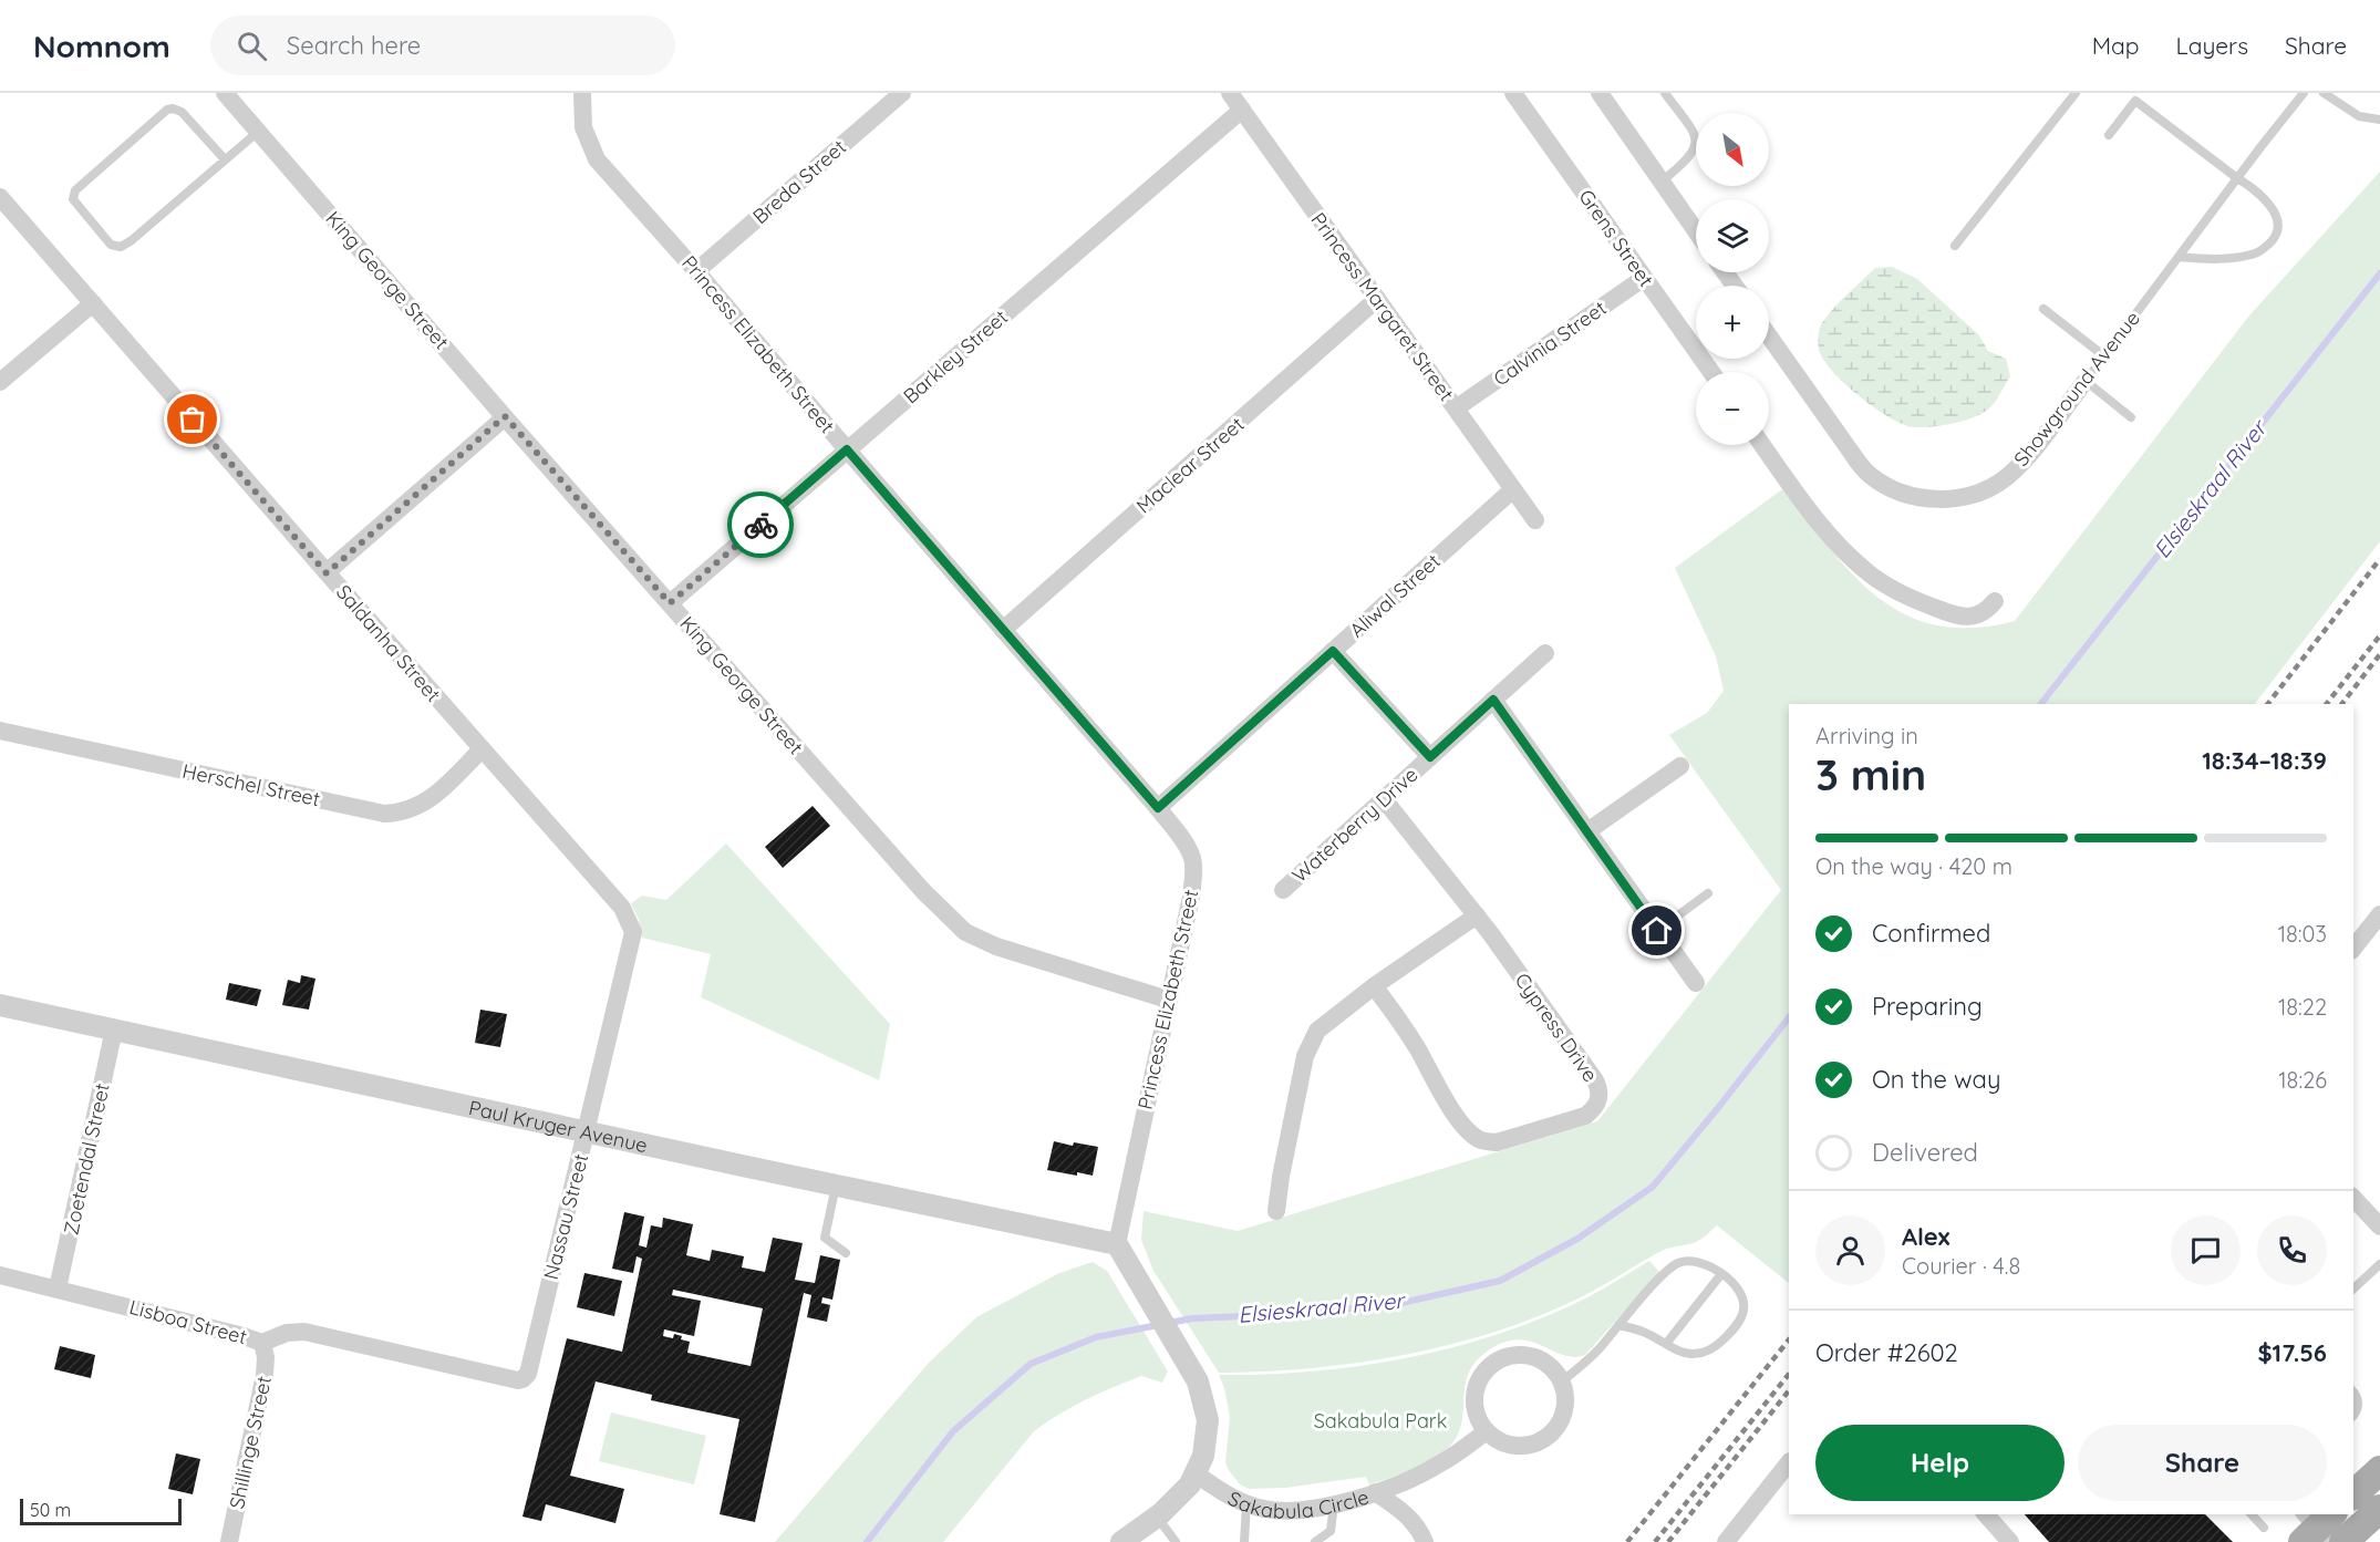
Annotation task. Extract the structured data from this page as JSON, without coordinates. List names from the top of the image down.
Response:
{
  "streets": {
    "street": [
      "Breda Street",
      "Grens Street",
      "King George Street",
      "Princess Margaret Street",
      "Calvinia Street",
      "Princess Elizabeth Street",
      "Barkley Street",
      "Showground Avenue",
      "Maclear Street",
      "Aliwal Street",
      "Saldanha Street",
      "Herschel Street",
      "Waterberry Drive",
      "Cypress Drive",
      "Paul Kruger Avenue",
      "Zoetendal Street",
      "Nassau Street",
      "Lisboa Street",
      "Shillinge Street",
      "Sakabula Circle"
    ]
  },
  "crossings": [
    ["Breda Street", "Princess Elizabeth Street"],
    ["Grens Street", "Calvinia Street"],
    ["King George Street", "Princess Elizabeth Street"],
    ["King George Street", "Barkley Street"],
    ["Princess Margaret Street", "Calvinia Street"],
    ["Princess Margaret Street", "Barkley Street"],
    ["Princess Margaret Street", "Maclear Street"],
    ["Princess Margaret Street", "Aliwal Street"],
    ["Princess Elizabeth Street", "Barkley Street"],
    ["Princess Elizabeth Street", "Maclear Street"],
    ["Princess Elizabeth Street", "Aliwal Street"],
    ["Princess Elizabeth Street", "Paul Kruger Avenue"],
    ["Saldanha Street", "Herschel Street"],
    ["Saldanha Street", "Nassau Street"],
    ["Waterberry Drive", "Cypress Drive"],
    ["Paul Kruger Avenue", "Zoetendal Street"],
    ["Paul Kruger Avenue", "Nassau Street"],
    ["Zoetendal Street", "Lisboa Street"],
    ["Nassau Street", "Lisboa Street"],
    ["Lisboa Street", "Shillinge Street"]
  ],
  "water": ["Elsieskraal River"],
  "parks": ["Sakabula Park"],
  "scale_bar": "50 m",
  "north": "bottom right",
  "page": {
    "header": "Nomnom",
    "search": "Search here",
    "nav": ["Map", "Layers", "Share"],
    "map_buttons": ["+", "−"],
    "heading": ["3 min", "Arriving in", "18:34–18:39"],
    "panel": [
      "Alex",
      "Courier · 4.8",
      "Order #2602",
      "$17.56"
    ],
    "bar": "On the way · 420 m",
    "list": [
      ["Confirmed", "18:03"],
      ["Preparing", "18:22"],
      ["On the way", "18:26"],
      "Delivered"
    ],
    "buttons": ["Help", "Share"],
    "scale": "50 m"
  }
}
